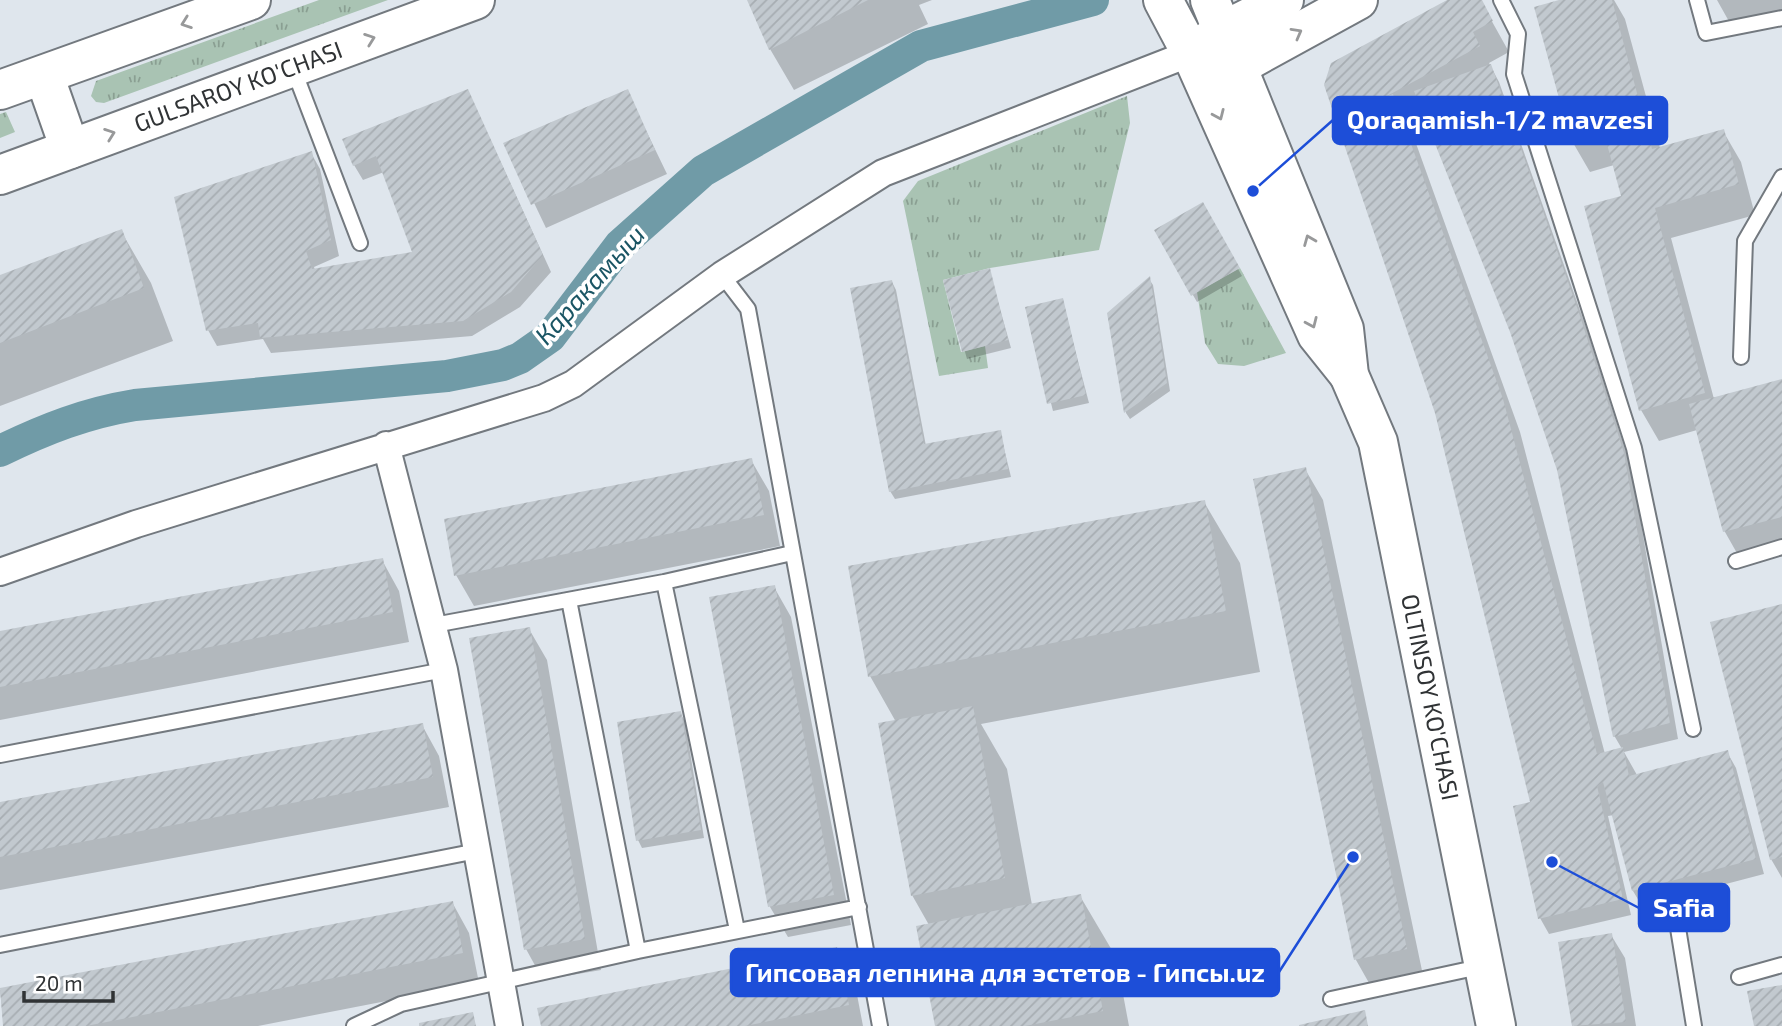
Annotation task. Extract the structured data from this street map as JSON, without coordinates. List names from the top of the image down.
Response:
{
  "streets": {
    "street": ["GULSAROY KO'CHASI", "OLTINSOY KO'CHASI"]
  },
  "water": ["Каракамыш"],
  "places": ["Qoraqamish-1/2 mavzesi", "Гипсовая лепнина для эстетов - Гипсы.uz", "Safia"],
  "scale_bar": "20 m"
}
